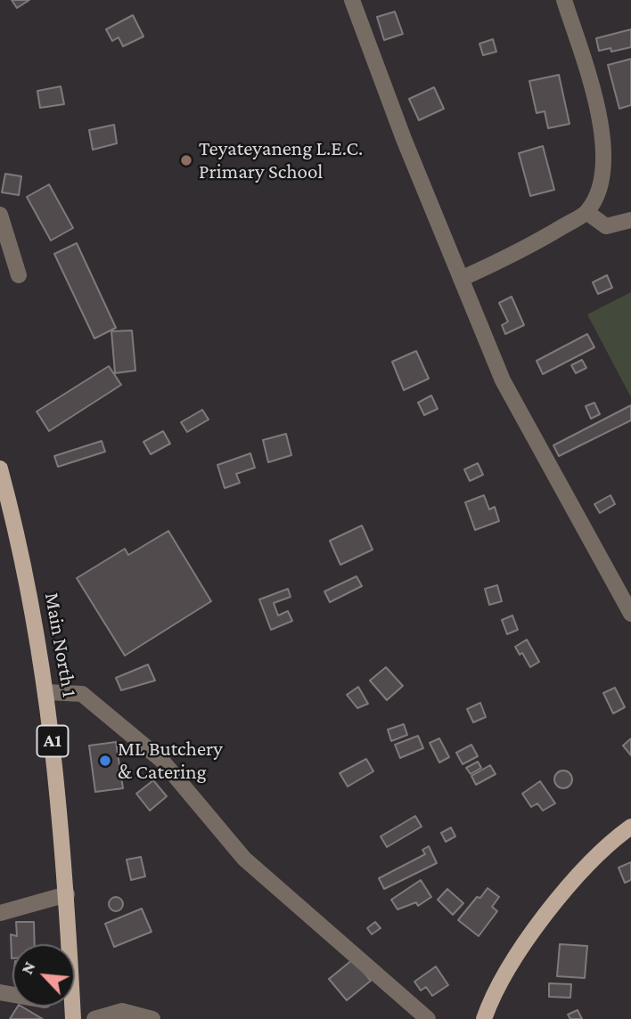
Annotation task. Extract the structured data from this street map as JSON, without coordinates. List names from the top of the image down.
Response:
{
  "streets": {
    "main road": ["Main North 1", "A1"]
  },
  "places": ["Teyateyaneng L.E.C. Primary School", "ML Butchery & Catering"],
  "north": "top left"
}
